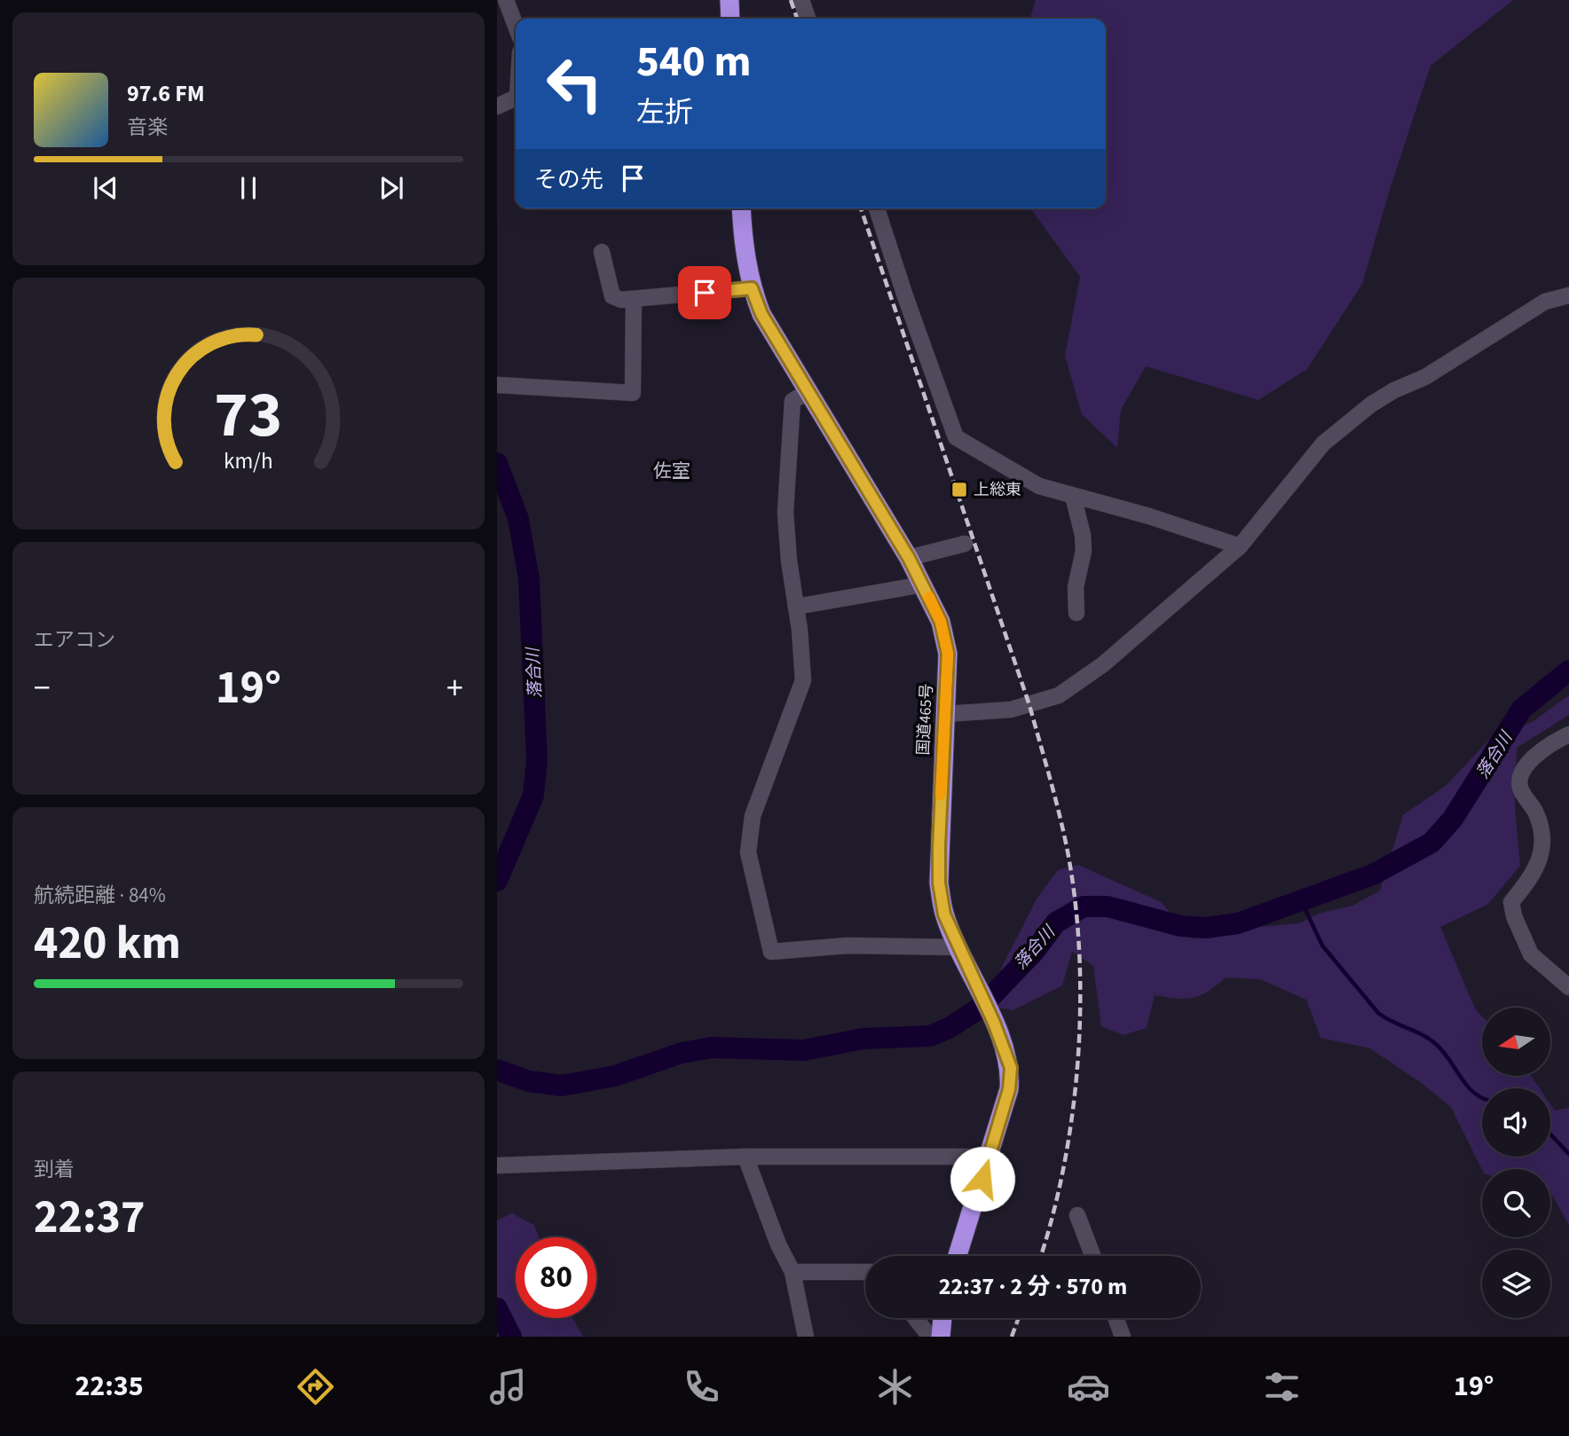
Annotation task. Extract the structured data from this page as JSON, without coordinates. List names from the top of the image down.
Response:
{
  "streets": {
    "highway": ["国道465号"]
  },
  "districts": ["佐室"],
  "water": ["落合川"],
  "places": {
    "transit": ["上総東"]
  },
  "north": "left",
  "page": {
    "turn": ["540 m", "左折"],
    "song": ["97.6 FM", "音楽"],
    "then": "その先",
    "tile": [
      "エアコン",
      ["航続距離 · 84%", "420 km"],
      ["到着", "22:37"]
    ],
    "heat": ["−", "19°", "+"],
    "limit": "80",
    "trip": "22:37 · 2 分 · 570 m",
    "tabs": ["22:35", "19°"],
    "gauge": ["73", "km/h"]
  }
}
